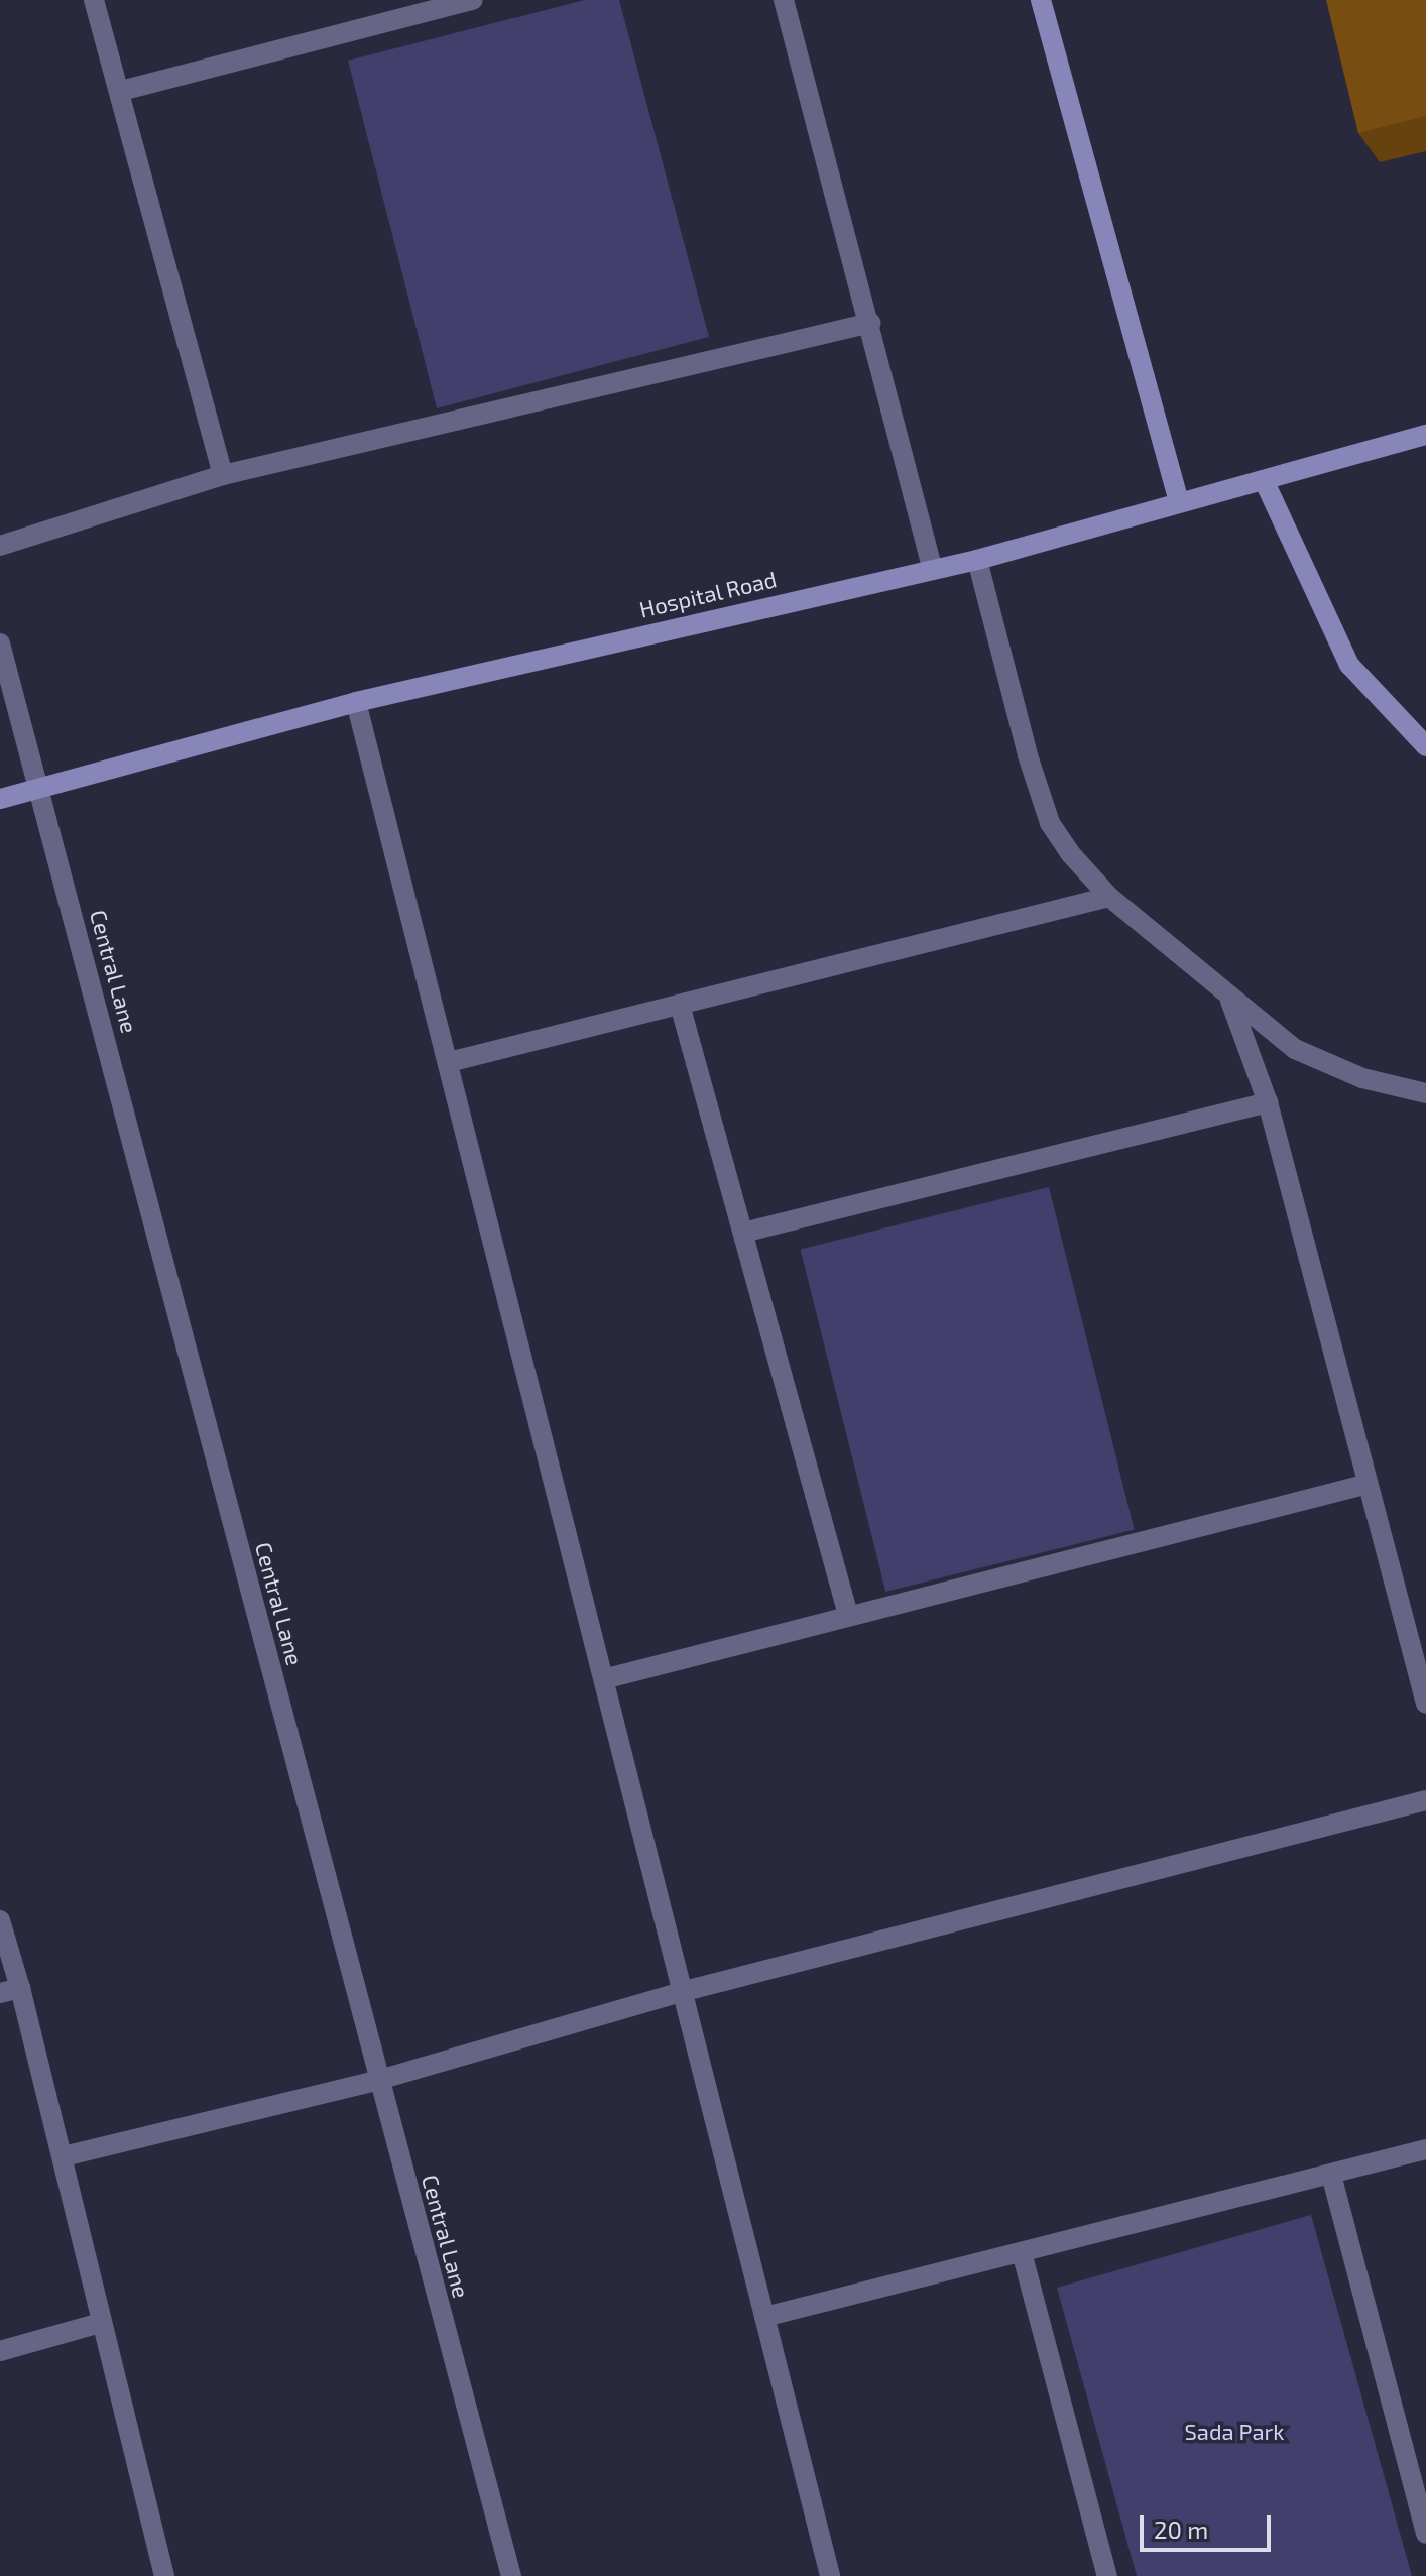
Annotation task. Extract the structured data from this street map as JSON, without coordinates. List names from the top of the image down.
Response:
{
  "streets": {
    "street": ["Hospital Road", "Central Lane"]
  },
  "crossings": [
    ["Hospital Road", "Central Lane"]
  ],
  "parks": ["Sada Park"],
  "scale_bar": "20 m"
}
